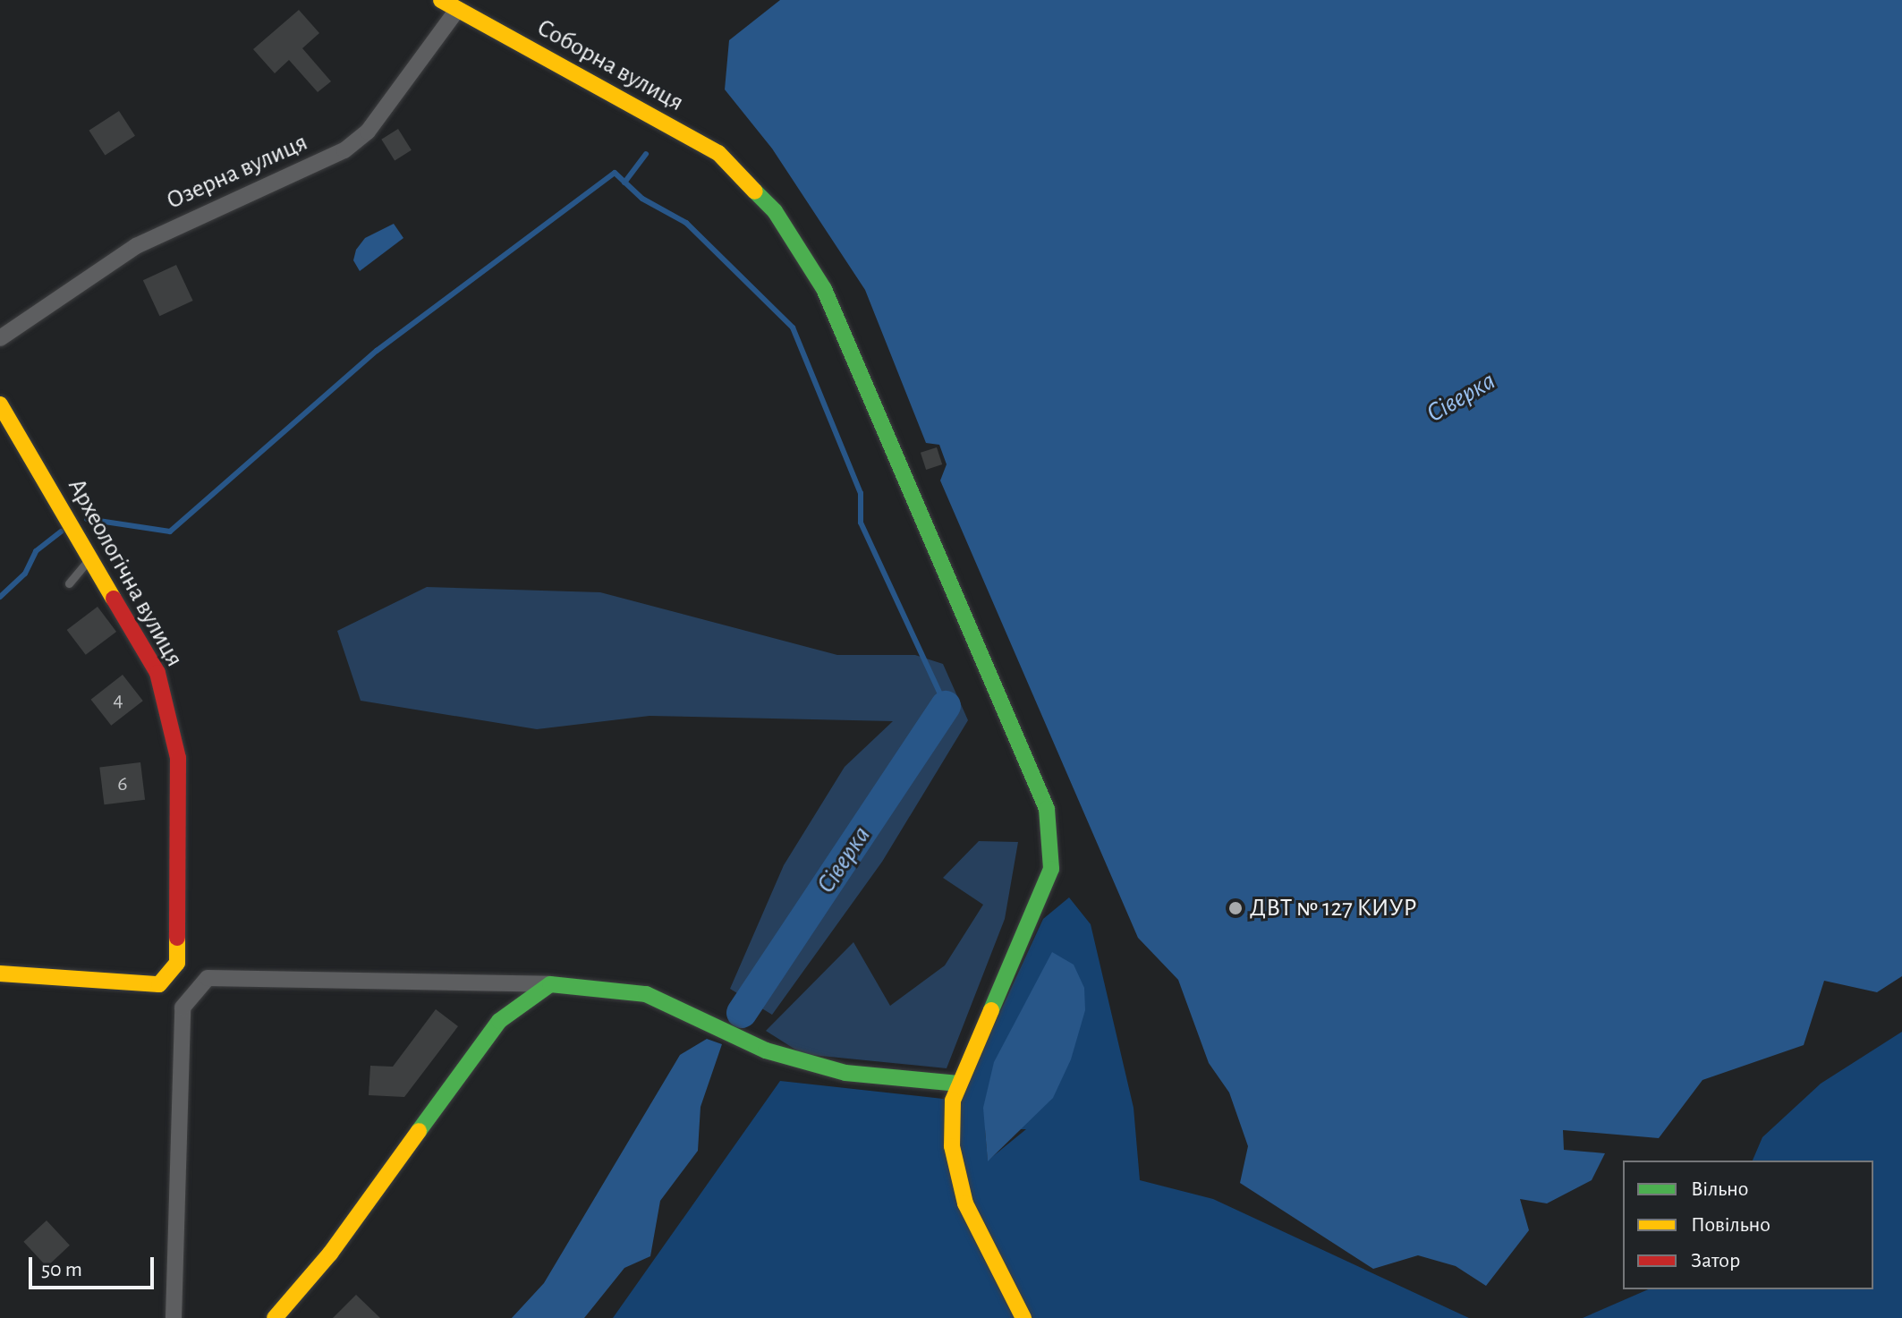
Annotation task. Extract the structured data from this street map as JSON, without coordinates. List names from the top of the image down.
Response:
{
  "streets": {
    "street": ["Соборна вулиця", "Озерна вулиця", "Археологічна вулиця"]
  },
  "crossings": [
    ["Соборна вулиця", "Озерна вулиця"]
  ],
  "water": ["Сіверка"],
  "places": ["ДВТ № 127 КИУР"],
  "house_numbers": ["4", "6"],
  "legend": ["Вільно", "Повільно", "Затор"],
  "scale_bar": "50 m"
}
